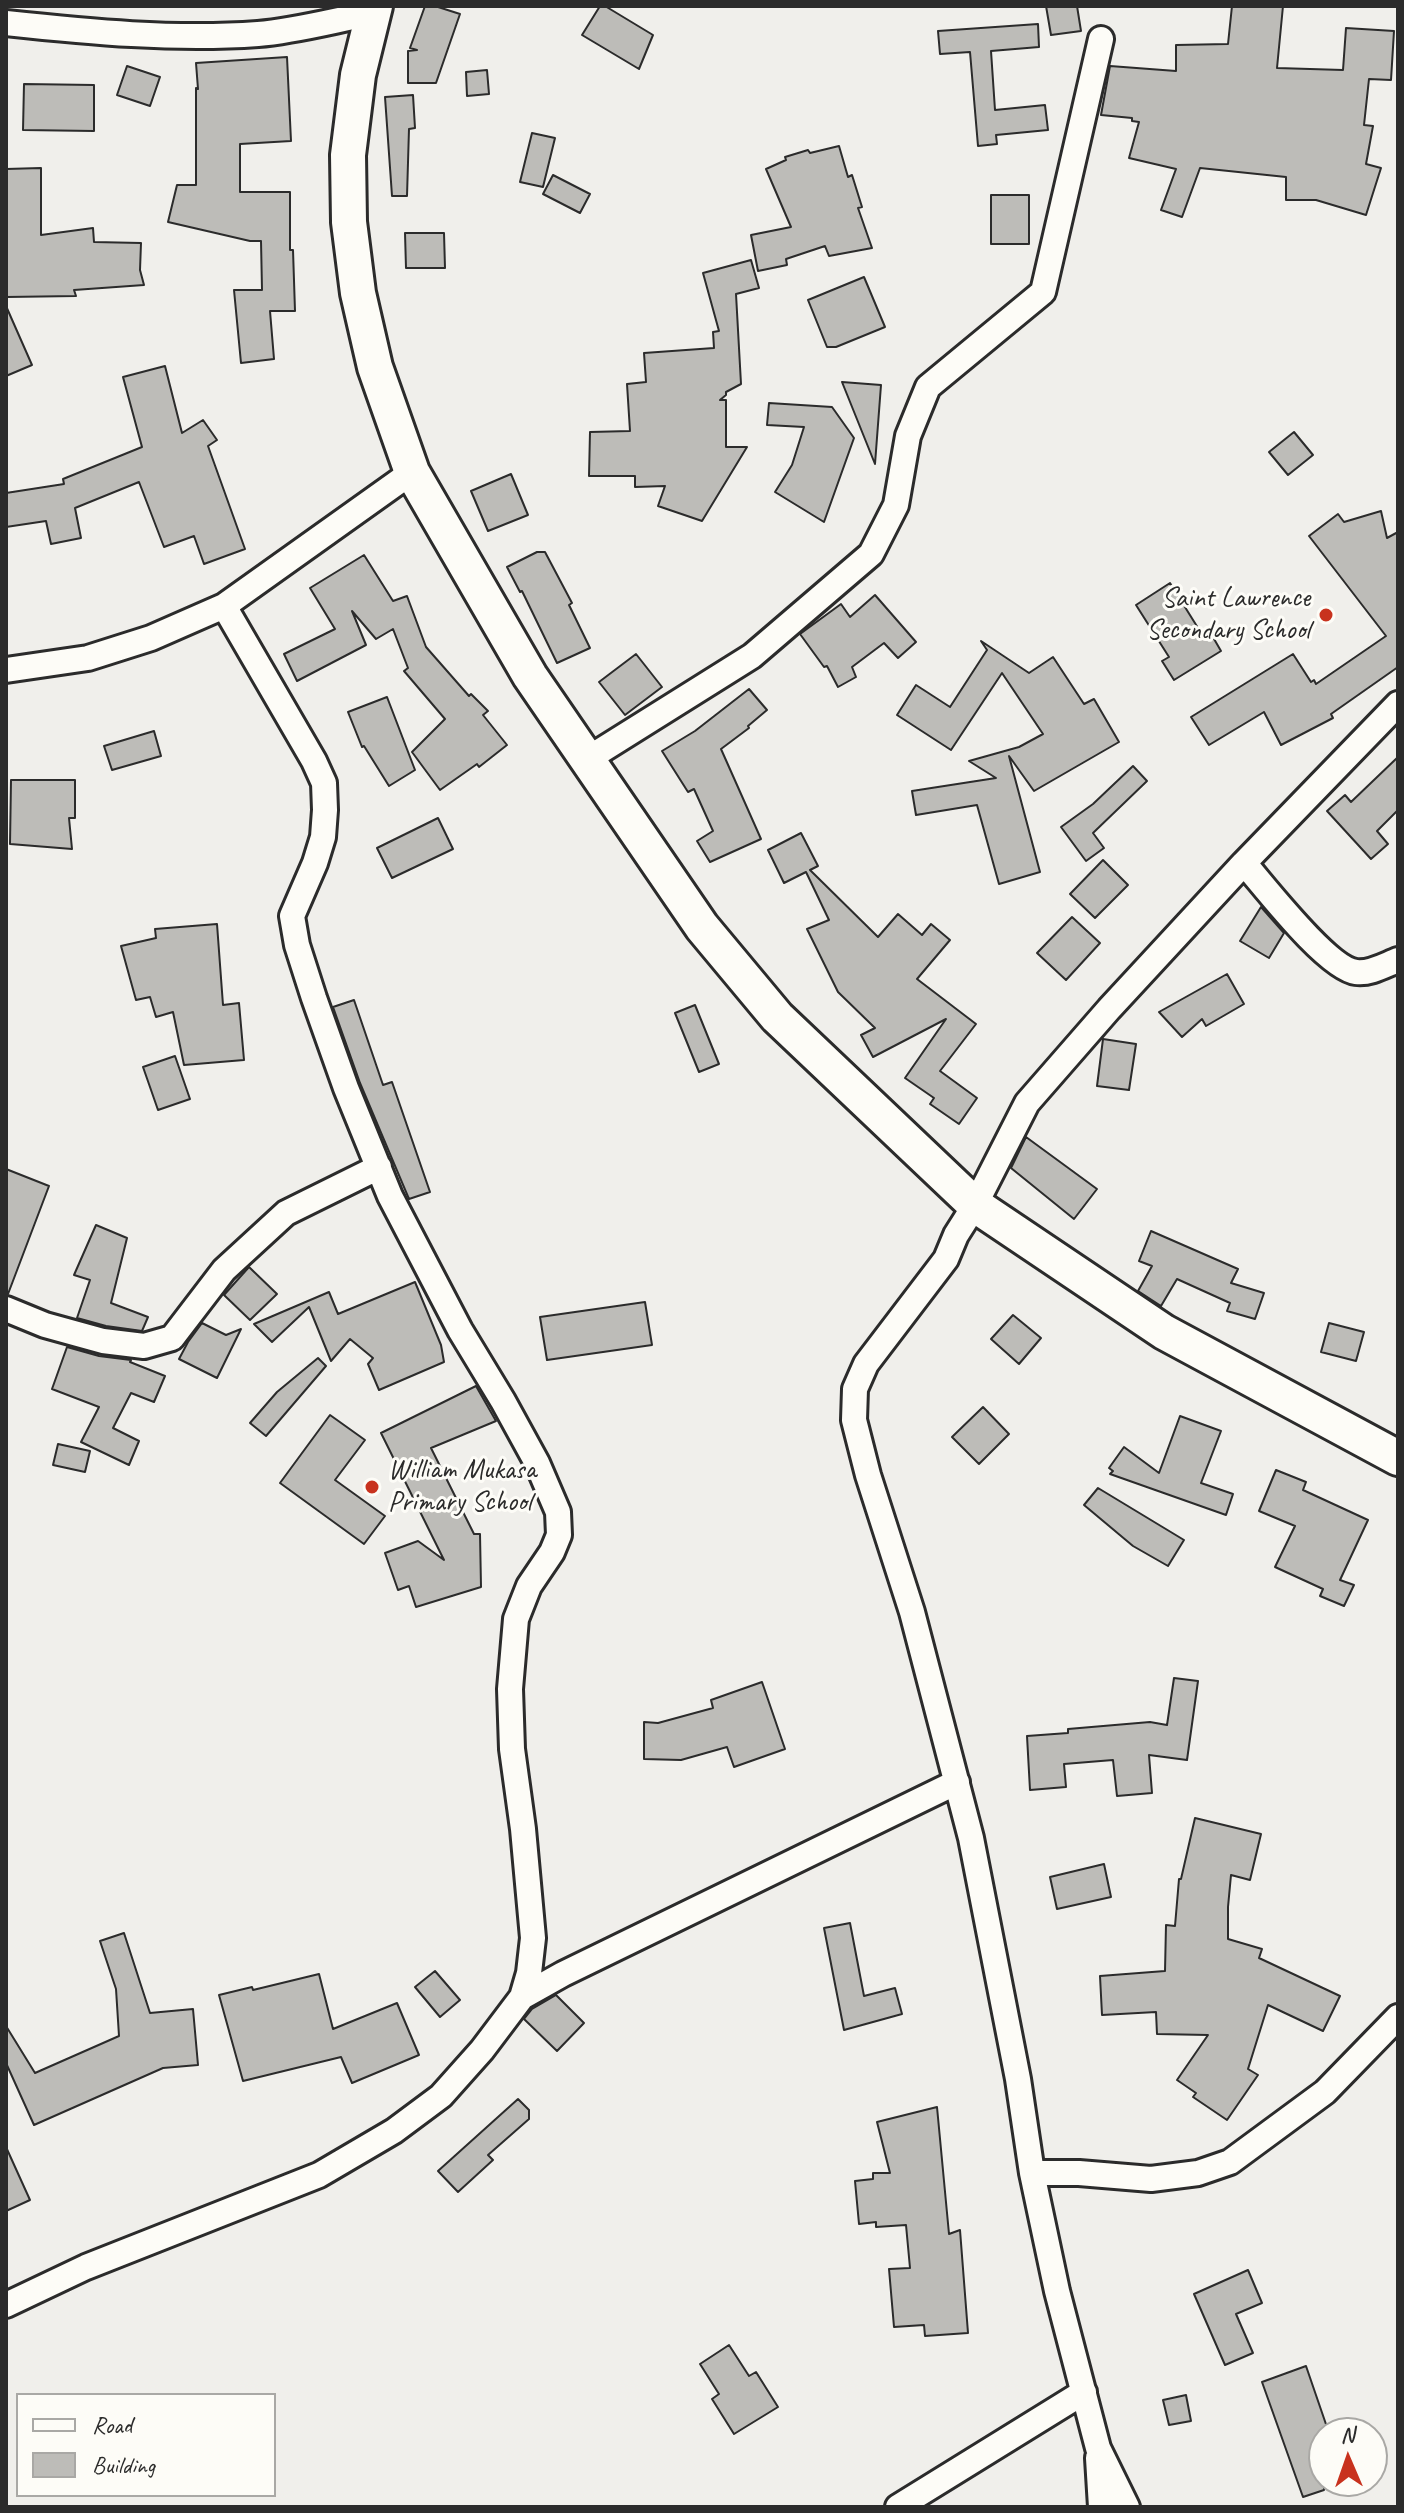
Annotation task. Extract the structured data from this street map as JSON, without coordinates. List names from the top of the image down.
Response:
{
  "places": ["Saint Lawrence Secondary School", "William Mukasa Primary School"],
  "legend": ["Road", "Building"],
  "north": "top"
}
